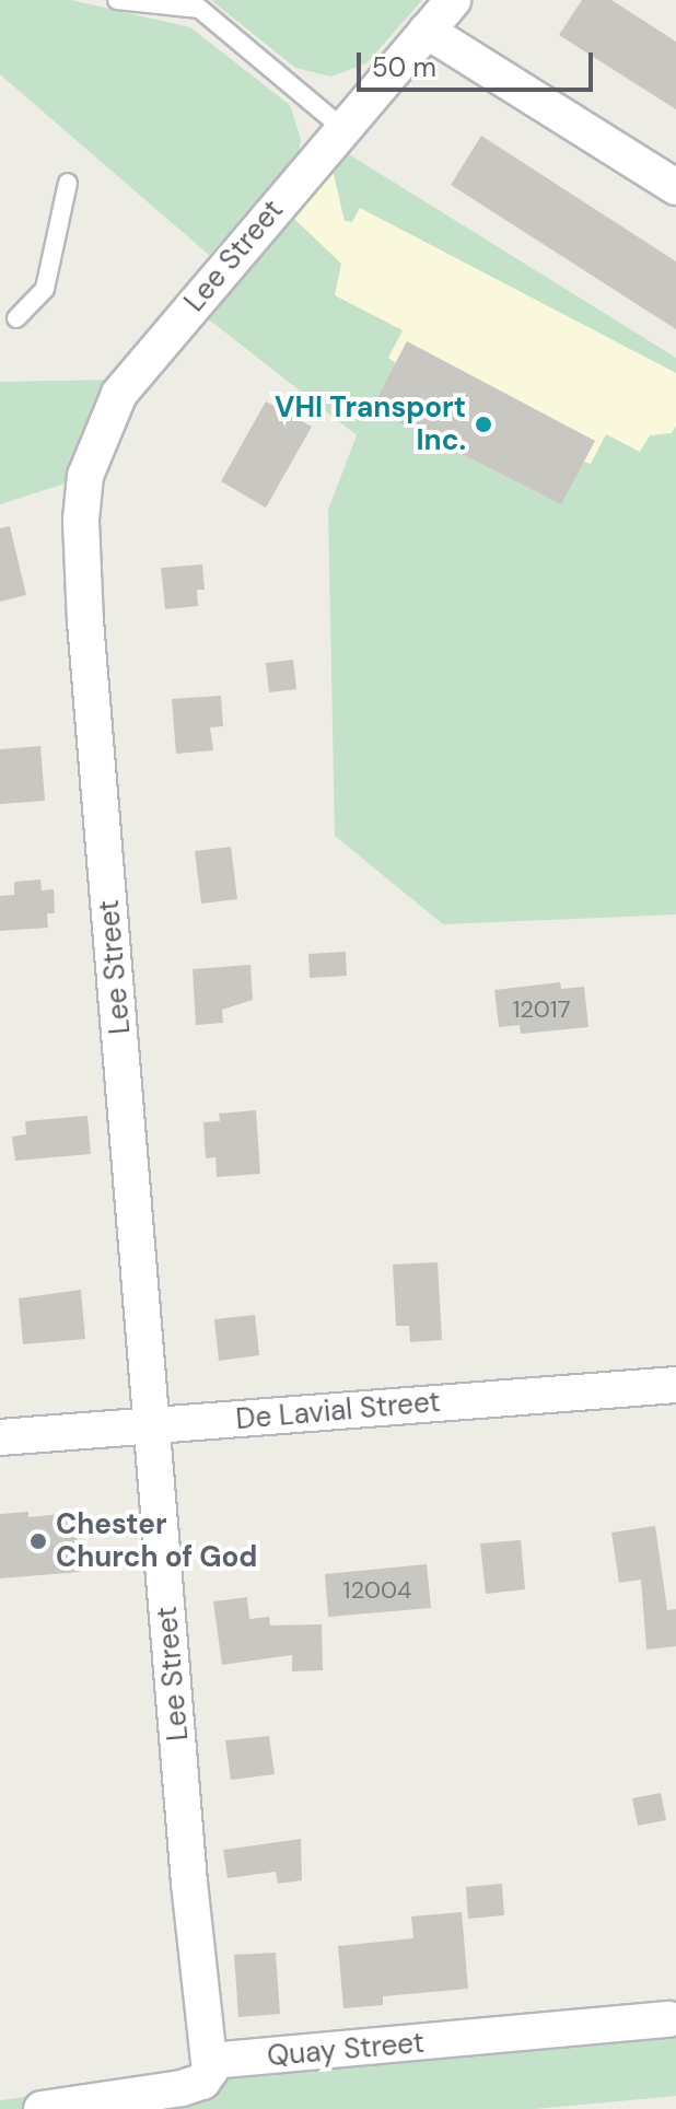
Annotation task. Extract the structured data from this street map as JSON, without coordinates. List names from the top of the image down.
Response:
{
  "streets": {
    "street": ["Lee Street", "De Lavial Street", "Quay Street"]
  },
  "crossings": [
    ["Lee Street", "De Lavial Street"],
    ["Lee Street", "Quay Street"]
  ],
  "places": ["VHI Transport Inc.", "Chester Church of God"],
  "house_numbers": ["12017", "12004"],
  "scale_bar": "50 m"
}
